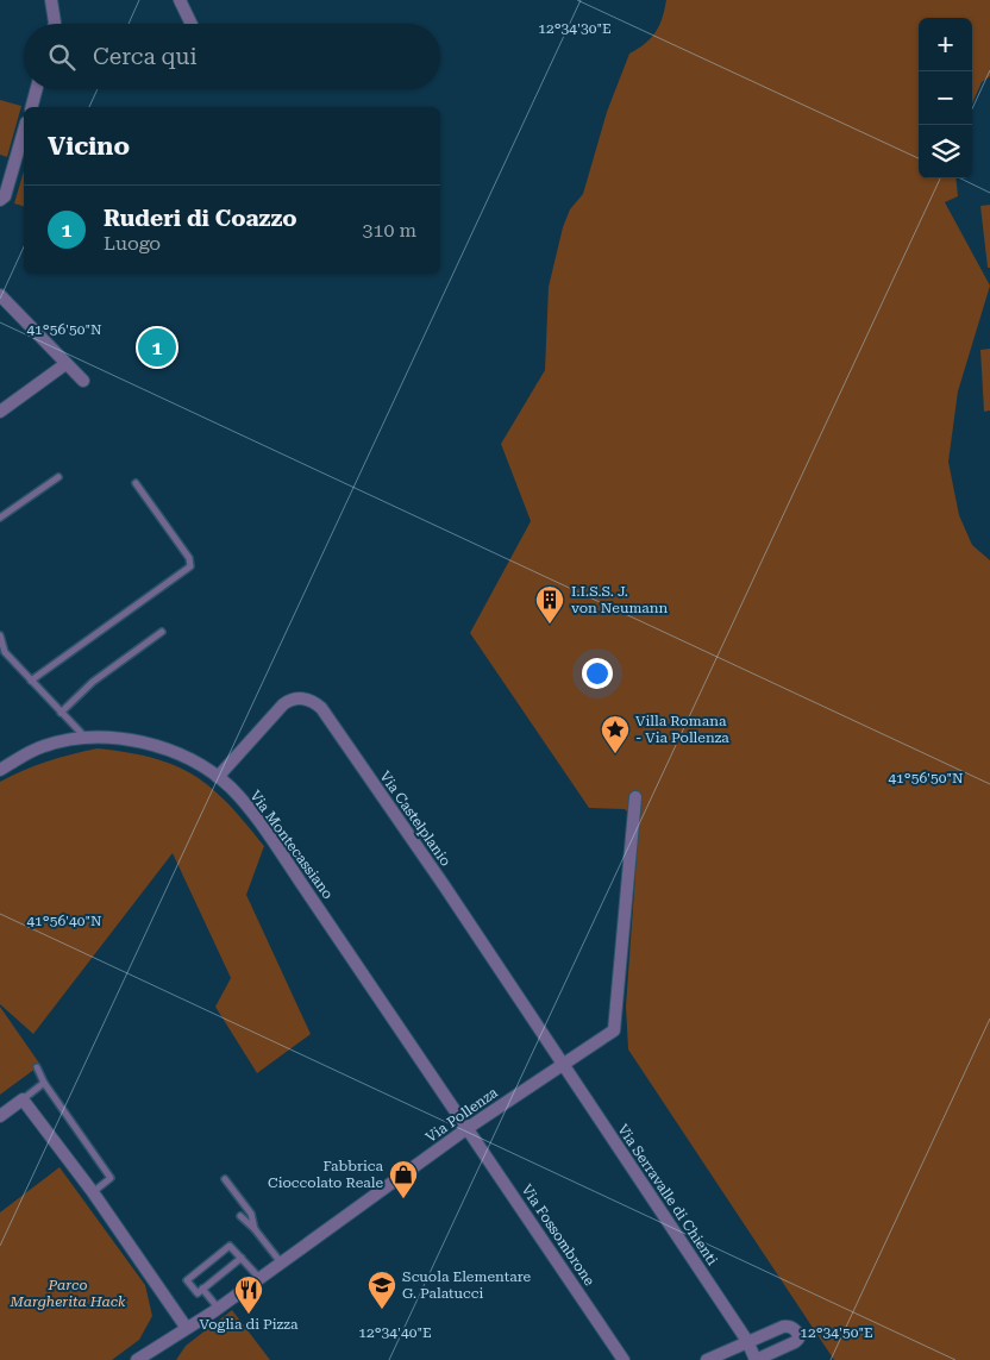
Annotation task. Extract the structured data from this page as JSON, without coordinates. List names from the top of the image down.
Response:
{
  "streets": {
    "street": [
      "Via Castelplanio",
      "Via Montecassiano",
      "Via Pollenza",
      "Via Serravalle di Chienti",
      "Via Fossombrone"
    ]
  },
  "crossings": [
    ["Via Castelplanio", "Via Montecassiano"],
    ["Via Castelplanio", "Via Pollenza"],
    ["Via Castelplanio", "Via Serravalle di Chienti"],
    ["Via Montecassiano", "Via Pollenza"],
    ["Via Montecassiano", "Via Fossombrone"],
    ["Via Pollenza", "Via Serravalle di Chienti"],
    ["Via Pollenza", "Via Fossombrone"]
  ],
  "parks": ["Parco Margherita Hack"],
  "places": {
    "building": ["I.I.S.S. J. von Neumann"],
    "place": ["Villa Romana - Via Pollenza"],
    "shop": ["Fabbrica Cioccolato Reale"],
    "school or university": ["Scuola Elementare G. Palatucci"],
    "restaurant": ["Voglia di Pizza"]
  },
  "page": {
    "map_buttons": ["+", "−"],
    "search": "Cerca qui",
    "heading": "Vicino",
    "list": [
      {
        "mark": "1",
        "name": "Ruderi di Coazzo",
        "note": "Luogo",
        "value": "310 m"
      }
    ],
    "pins": "1"
  },
  "coordinates": [
    "12°34'30\"E",
    "41°56'50\"N",
    "41°56'40\"N",
    "12°34'40\"E",
    "12°34'50\"E"
  ]
}
